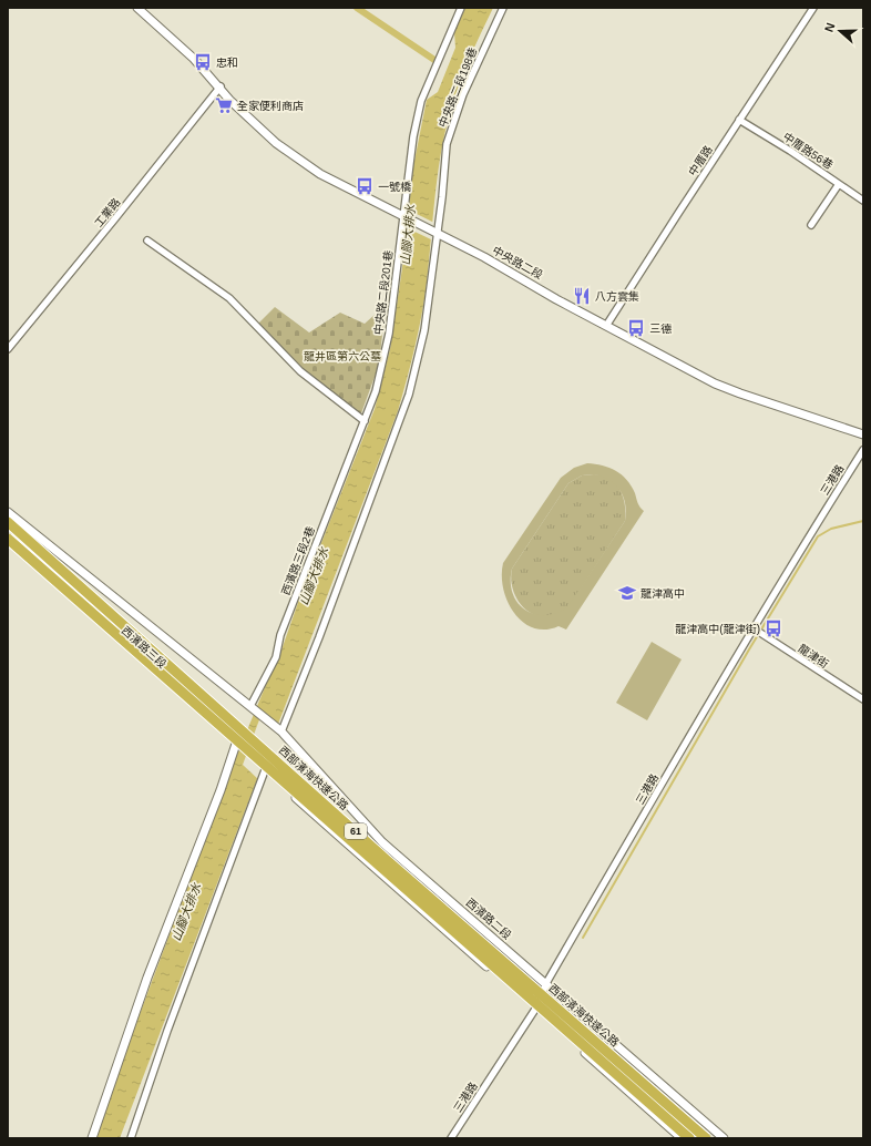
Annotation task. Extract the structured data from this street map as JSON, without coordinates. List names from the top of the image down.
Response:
{
  "streets": {
    "highway": ["西部濱海快速公路", "61"],
    "street": [
      "中央路二段198巷",
      "中厝路56巷",
      "中厝路",
      "工業路",
      "中央路二段",
      "中央路二段201巷",
      "三港路",
      "西濱路三段2巷",
      "西濱路三段",
      "龍津街",
      "西濱路二段"
    ]
  },
  "crossings": [
    ["中央路二段198巷", "中央路二段"],
    ["中央路二段198巷", "西濱路二段"],
    ["中厝路56巷", "中厝路"],
    ["中厝路", "中央路二段"],
    ["工業路", "中央路二段"],
    ["中央路二段", "中央路二段201巷"],
    ["中央路二段201巷", "西濱路三段2巷"],
    ["三港路", "龍津街"],
    ["三港路", "西濱路二段"],
    ["西濱路三段2巷", "西濱路三段"],
    ["西濱路三段2巷", "西濱路二段"],
    ["西濱路三段", "西部濱海快速公路"],
    ["西濱路三段", "西濱路二段"]
  ],
  "water": ["山腳大排水"],
  "parks": ["龍井區第六公墓"],
  "places": {
    "bus stop": [
      "忠和",
      "一號橋",
      "三德",
      "龍津高中(龍津街)"
    ],
    "supermarket": ["全家便利商店"],
    "restaurant": ["八方雲集"],
    "school or university": ["龍津高中"]
  },
  "north": "left"
}
